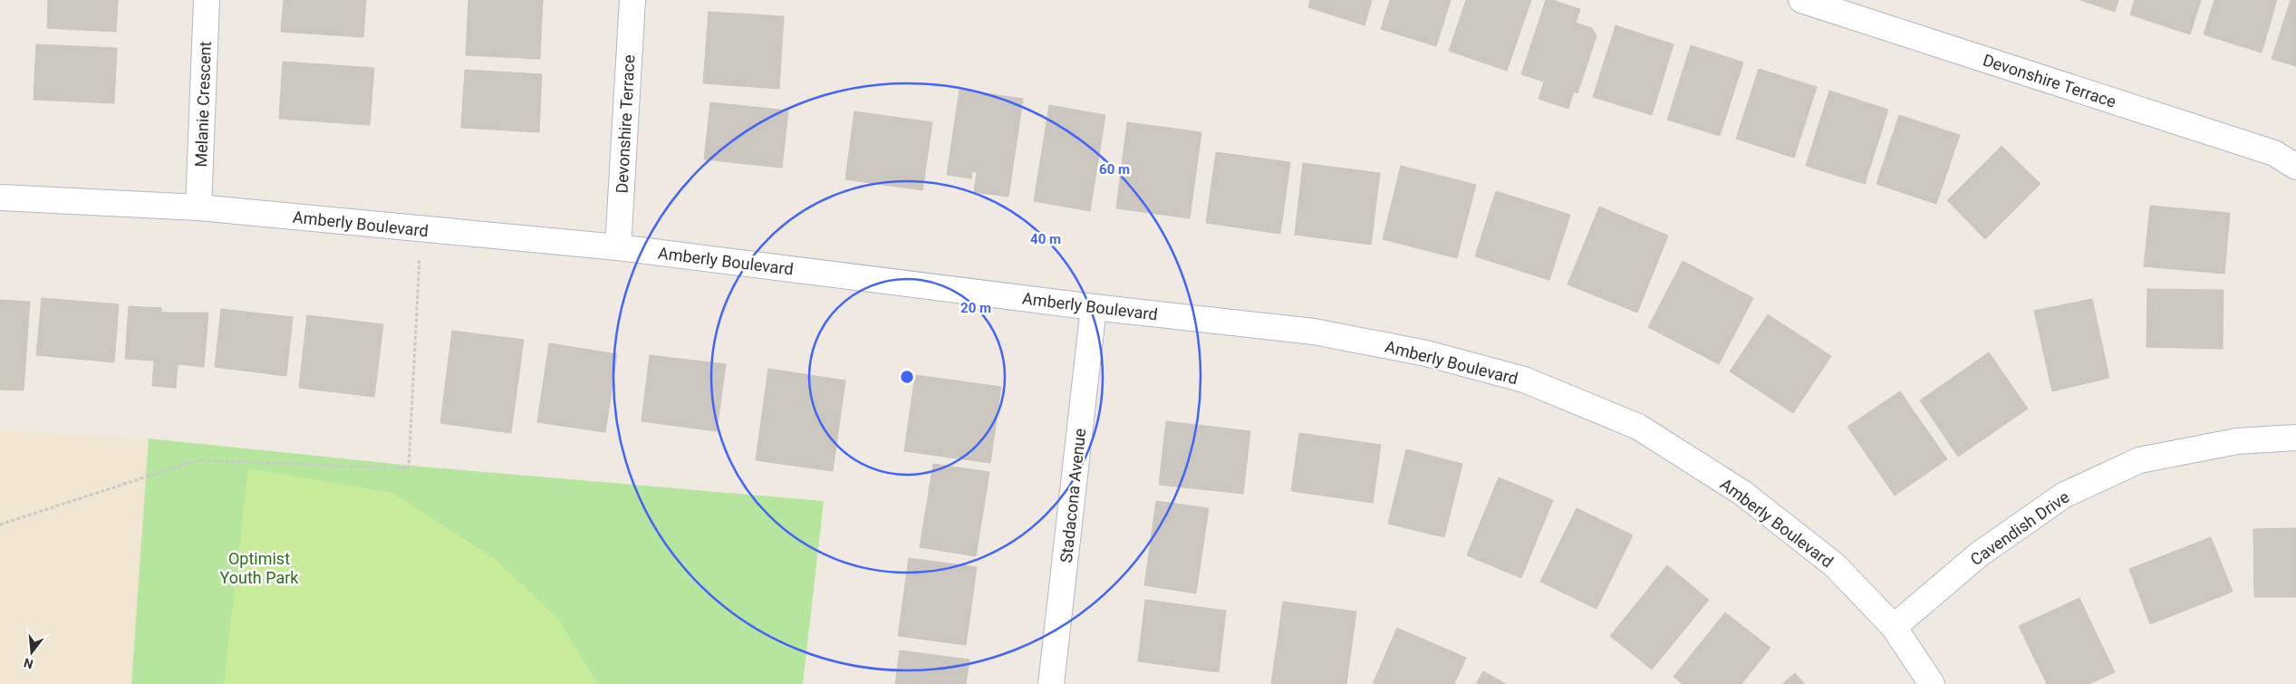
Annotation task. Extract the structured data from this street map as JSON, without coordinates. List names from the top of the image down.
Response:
{
  "streets": {
    "street": [
      "Devonshire Terrace",
      "Melanie Crescent",
      "Amberly Boulevard",
      "Stadacona Avenue",
      "Cavendish Drive"
    ]
  },
  "crossings": [
    ["Devonshire Terrace", "Amberly Boulevard"],
    ["Melanie Crescent", "Amberly Boulevard"],
    ["Amberly Boulevard", "Stadacona Avenue"],
    ["Amberly Boulevard", "Cavendish Drive"]
  ],
  "parks": ["Optimist Youth Park"],
  "north": "bottom",
  "rings": ["60 m", "40 m", "20 m"]
}
